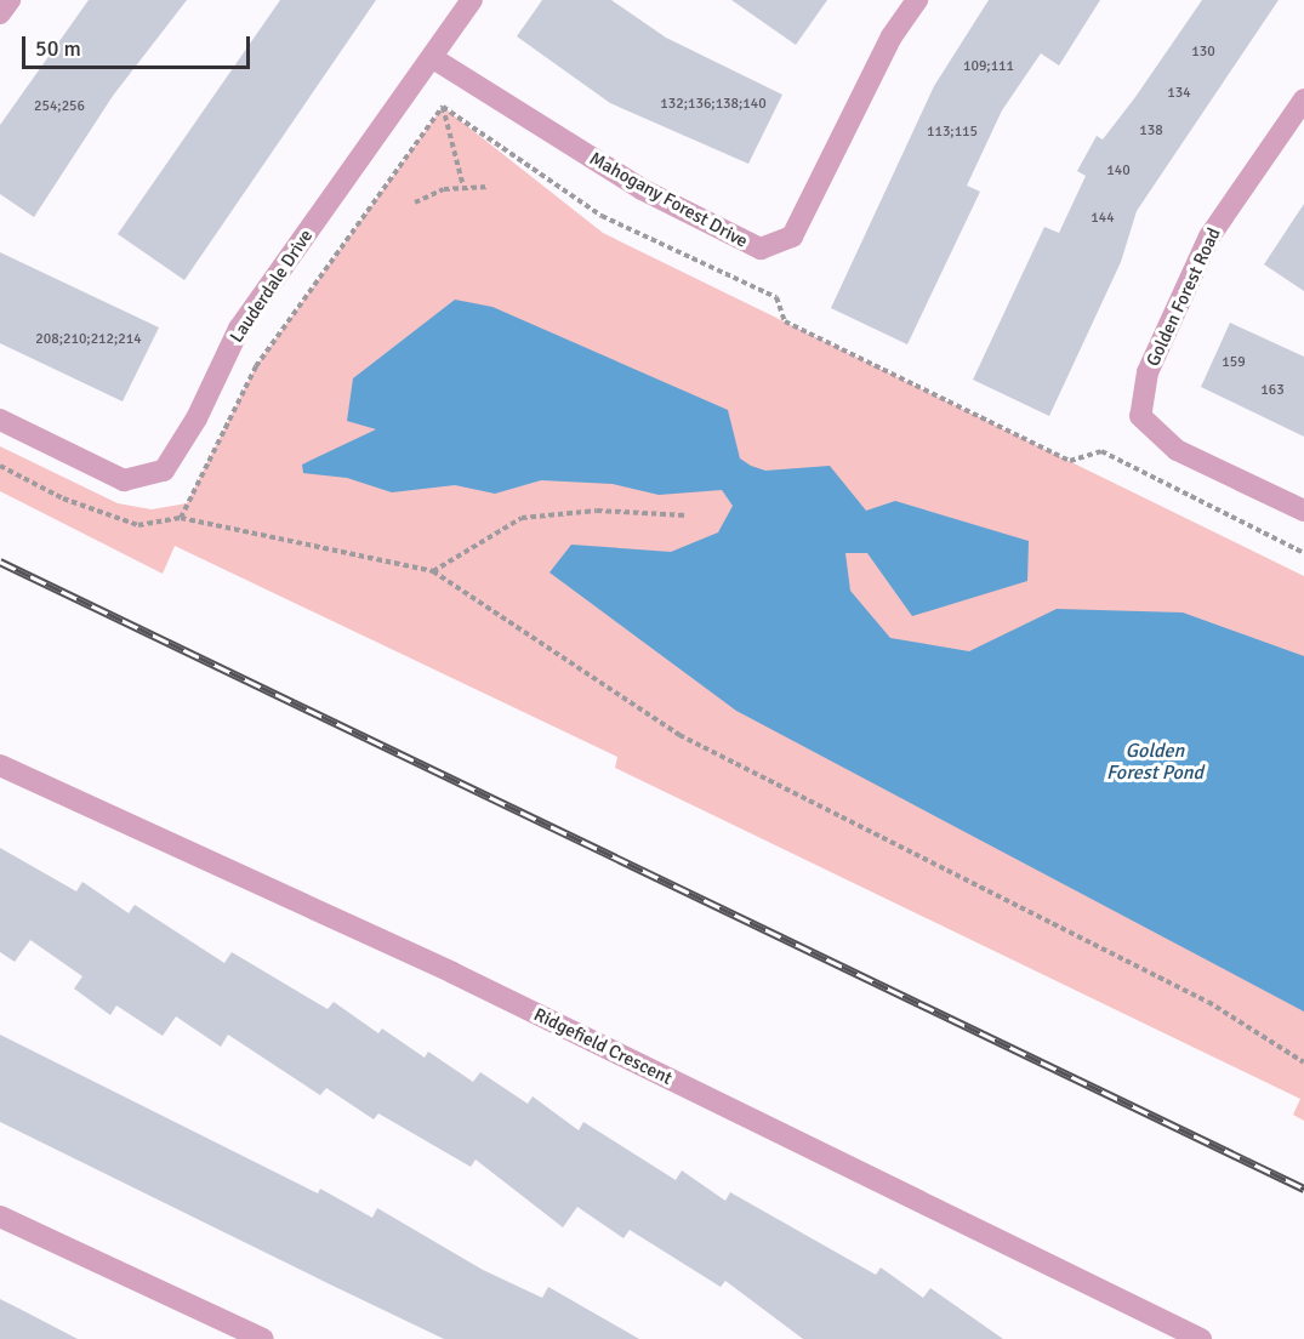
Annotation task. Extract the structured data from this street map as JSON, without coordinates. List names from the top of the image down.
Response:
{
  "streets": {
    "street": [
      "Mahogany Forest Drive",
      "Lauderdale Drive",
      "Golden Forest Road",
      "Ridgefield Crescent"
    ]
  },
  "crossings": [
    ["Mahogany Forest Drive", "Lauderdale Drive"]
  ],
  "water": ["Golden Forest Pond"],
  "house_numbers": [
    "130",
    "109;111",
    "134",
    "132;136;138;140",
    "254;256",
    "138",
    "113;115",
    "140",
    "144",
    "208;210;212;214",
    "159",
    "163"
  ],
  "scale_bar": "50 m"
}
